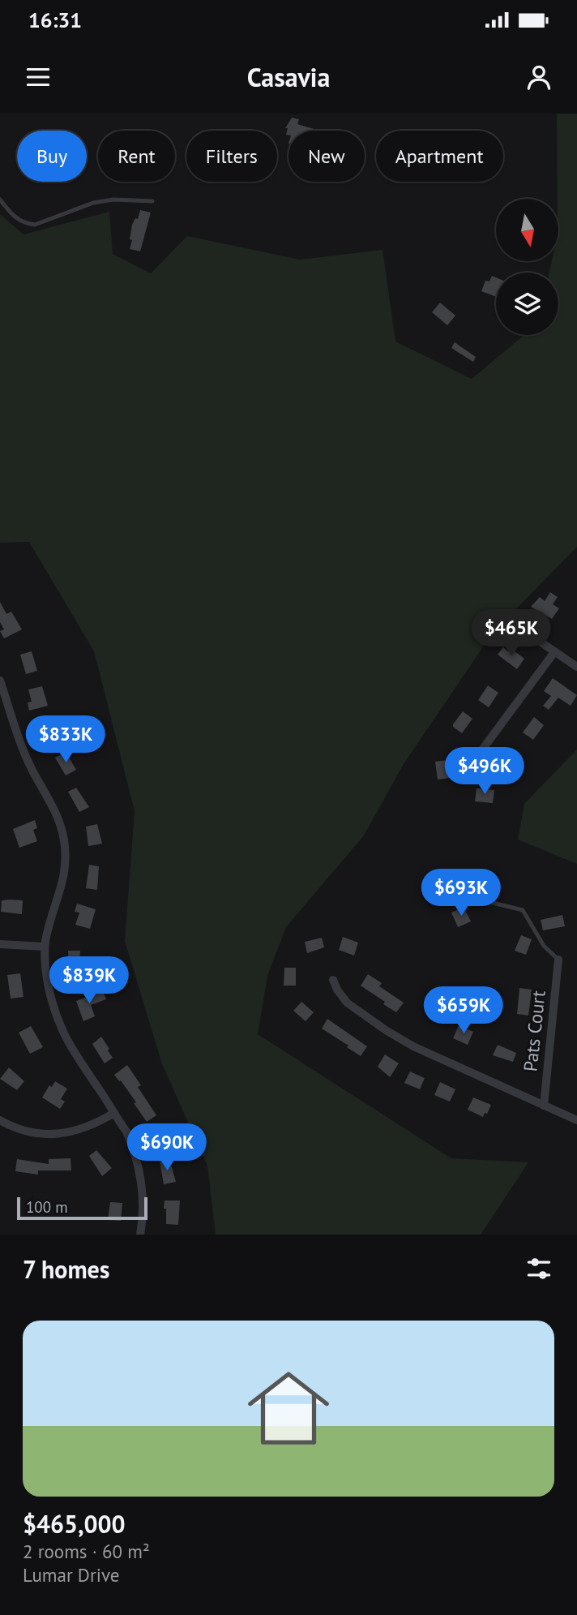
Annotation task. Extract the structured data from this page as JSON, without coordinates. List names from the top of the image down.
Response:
{
  "streets": {
    "street": ["Pats Court"]
  },
  "scale_bar": "100 m",
  "north": "bottom",
  "page": {
    "status": "16:31",
    "header": "Casavia",
    "chip": [
      "Buy",
      "Rent",
      "Filters",
      "New",
      "Apartment"
    ],
    "price": [
      "$465K",
      "$833K",
      "$496K",
      "$693K",
      "$839K",
      "$659K",
      "$690K"
    ],
    "scale": "100 m",
    "heading": "7 homes",
    "list": [
      {
        "name": "$465,000",
        "note": "2 rooms · 60 m² · Lumar Drive"
      }
    ]
  }
}
